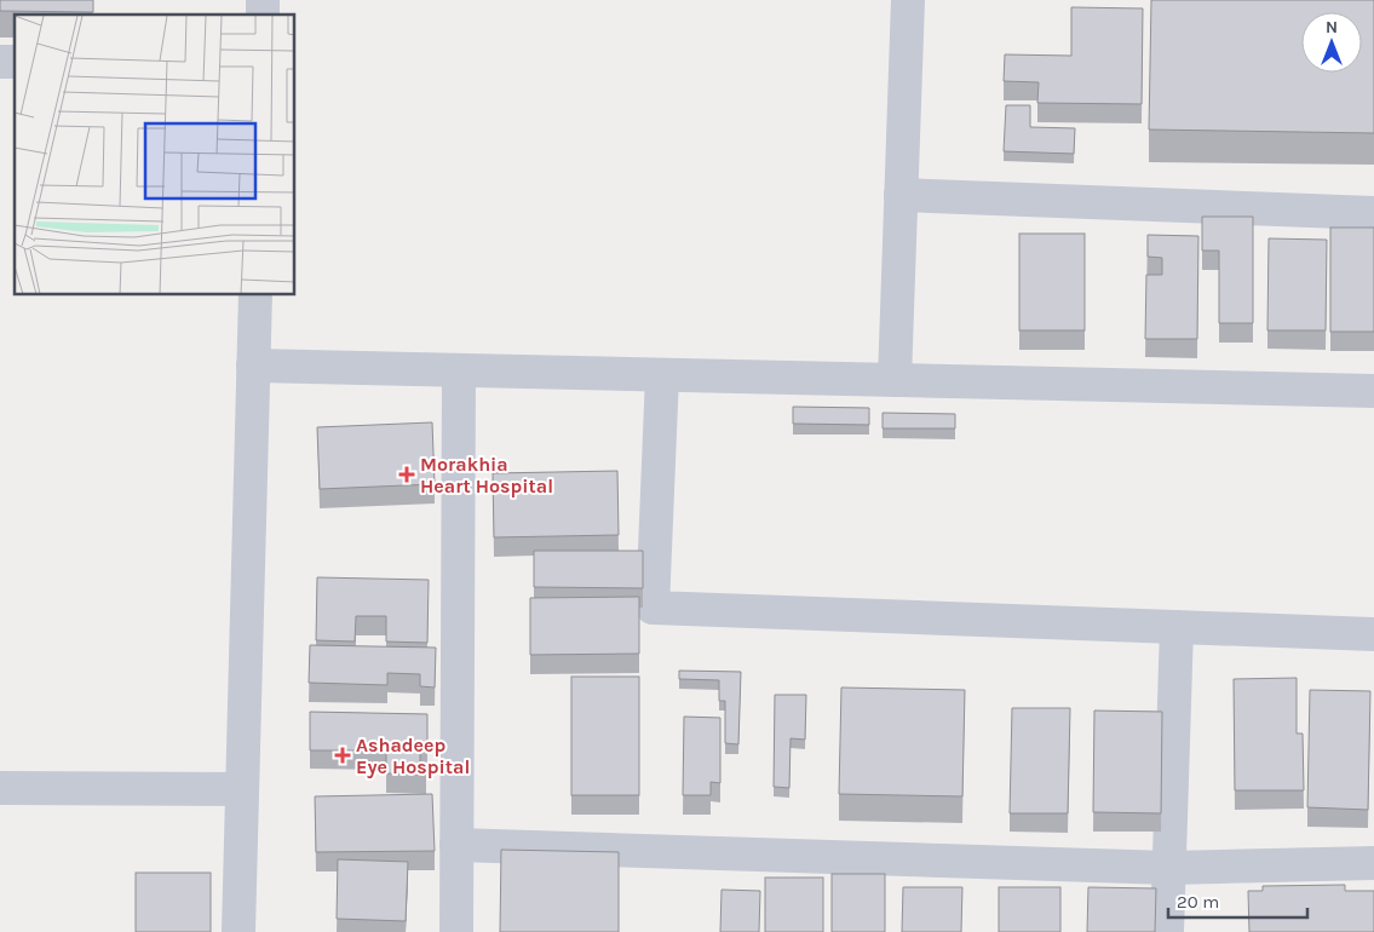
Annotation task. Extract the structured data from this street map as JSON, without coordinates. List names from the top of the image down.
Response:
{
  "places": {
    "health": ["Morakhia Heart Hospital", "Ashadeep Eye Hospital"]
  },
  "scale_bar": "20 m",
  "north": "top"
}
